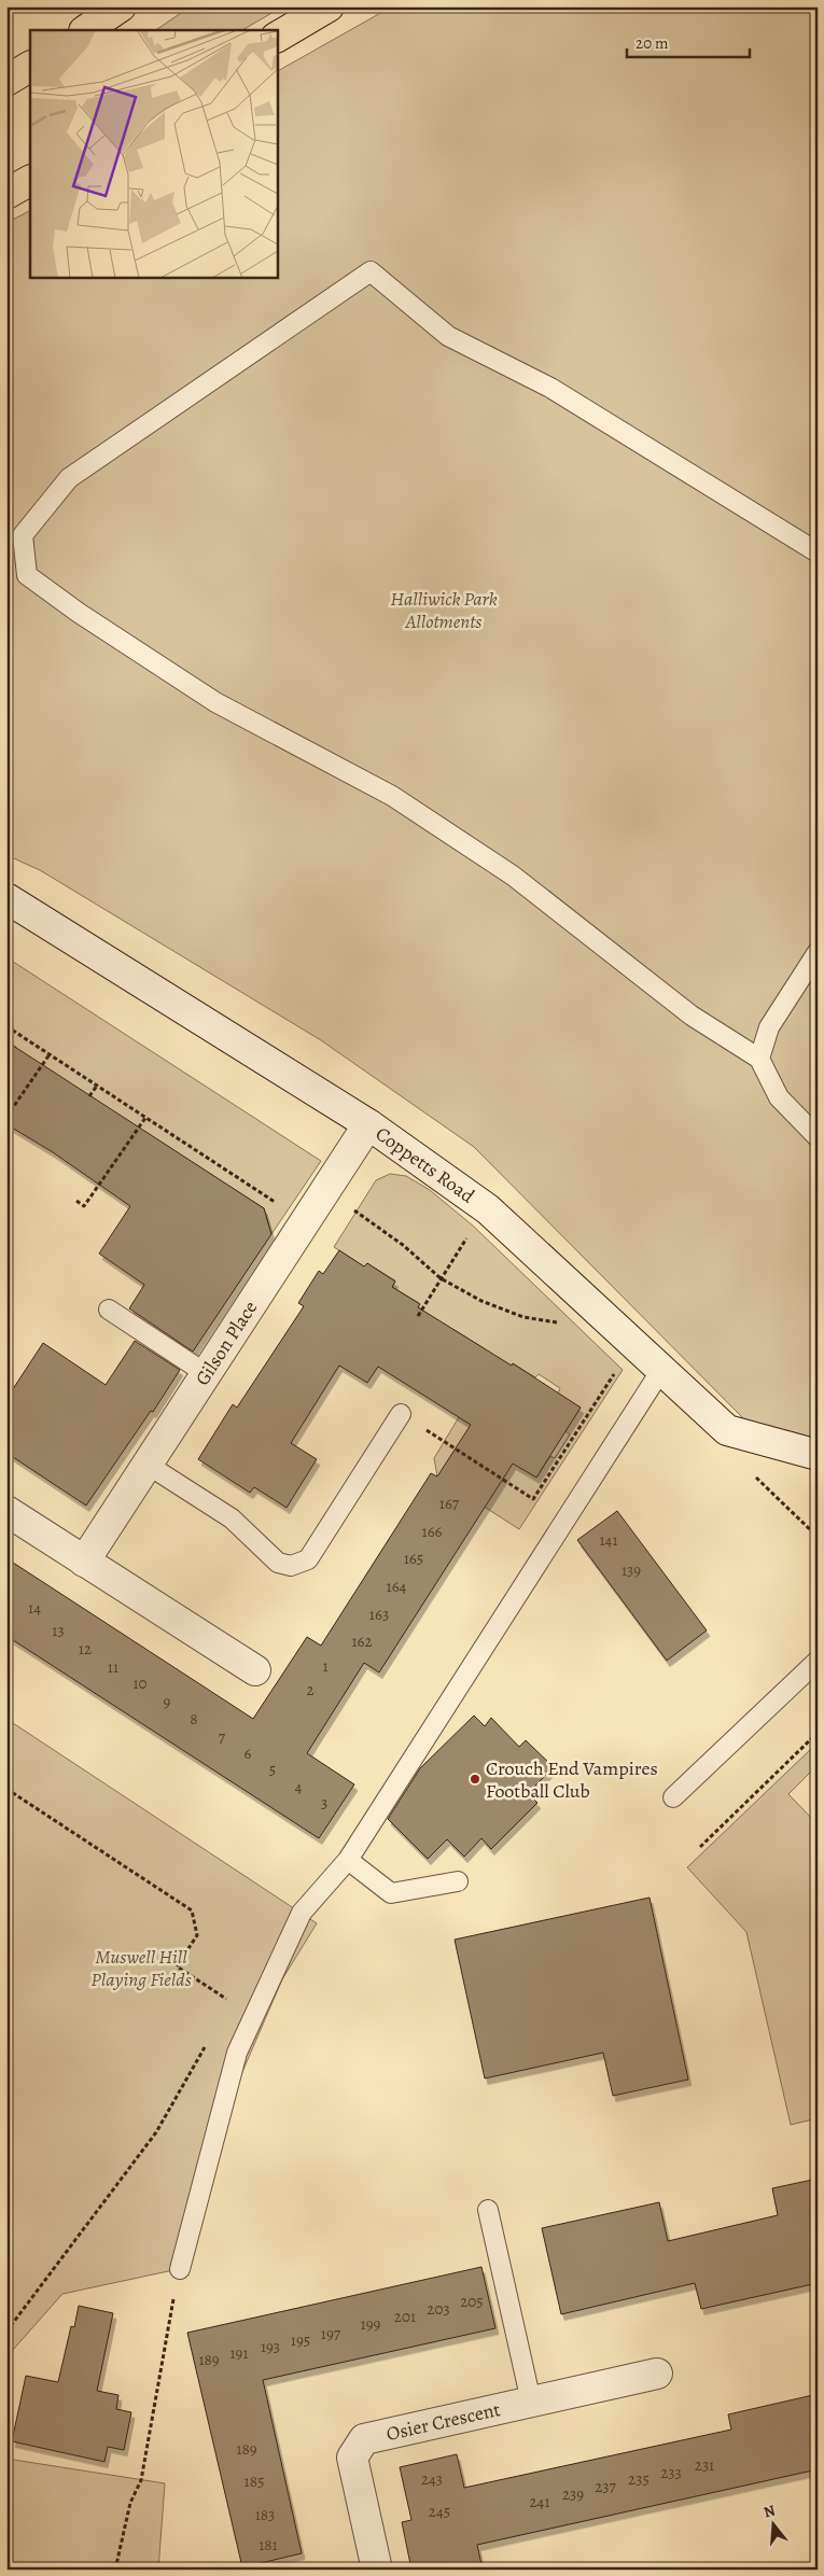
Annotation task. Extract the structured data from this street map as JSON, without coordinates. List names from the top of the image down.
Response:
{
  "streets": {
    "street": ["Coppetts Road", "Gilson Place", "Osier Crescent"]
  },
  "crossings": [
    ["Coppetts Road", "Gilson Place"]
  ],
  "parks": ["Halliwick Park Allotments", "Muswell Hill Playing Fields"],
  "places": ["Crouch End Vampires Football Club"],
  "house_numbers": [
    "167",
    "166",
    "141",
    "165",
    "139",
    "164",
    "14",
    "163",
    "13",
    "162",
    "12",
    "1",
    "11",
    "10",
    "2",
    "9",
    "8",
    "7",
    "6",
    "5",
    "4",
    "3",
    "205",
    "203",
    "201",
    "199",
    "197",
    "195",
    "193",
    "191",
    "189",
    "189",
    "231",
    "233",
    "243",
    "235",
    "185",
    "237",
    "239",
    "241",
    "245",
    "183",
    "181"
  ],
  "scale_bar": "20 m",
  "north": "top"
}
